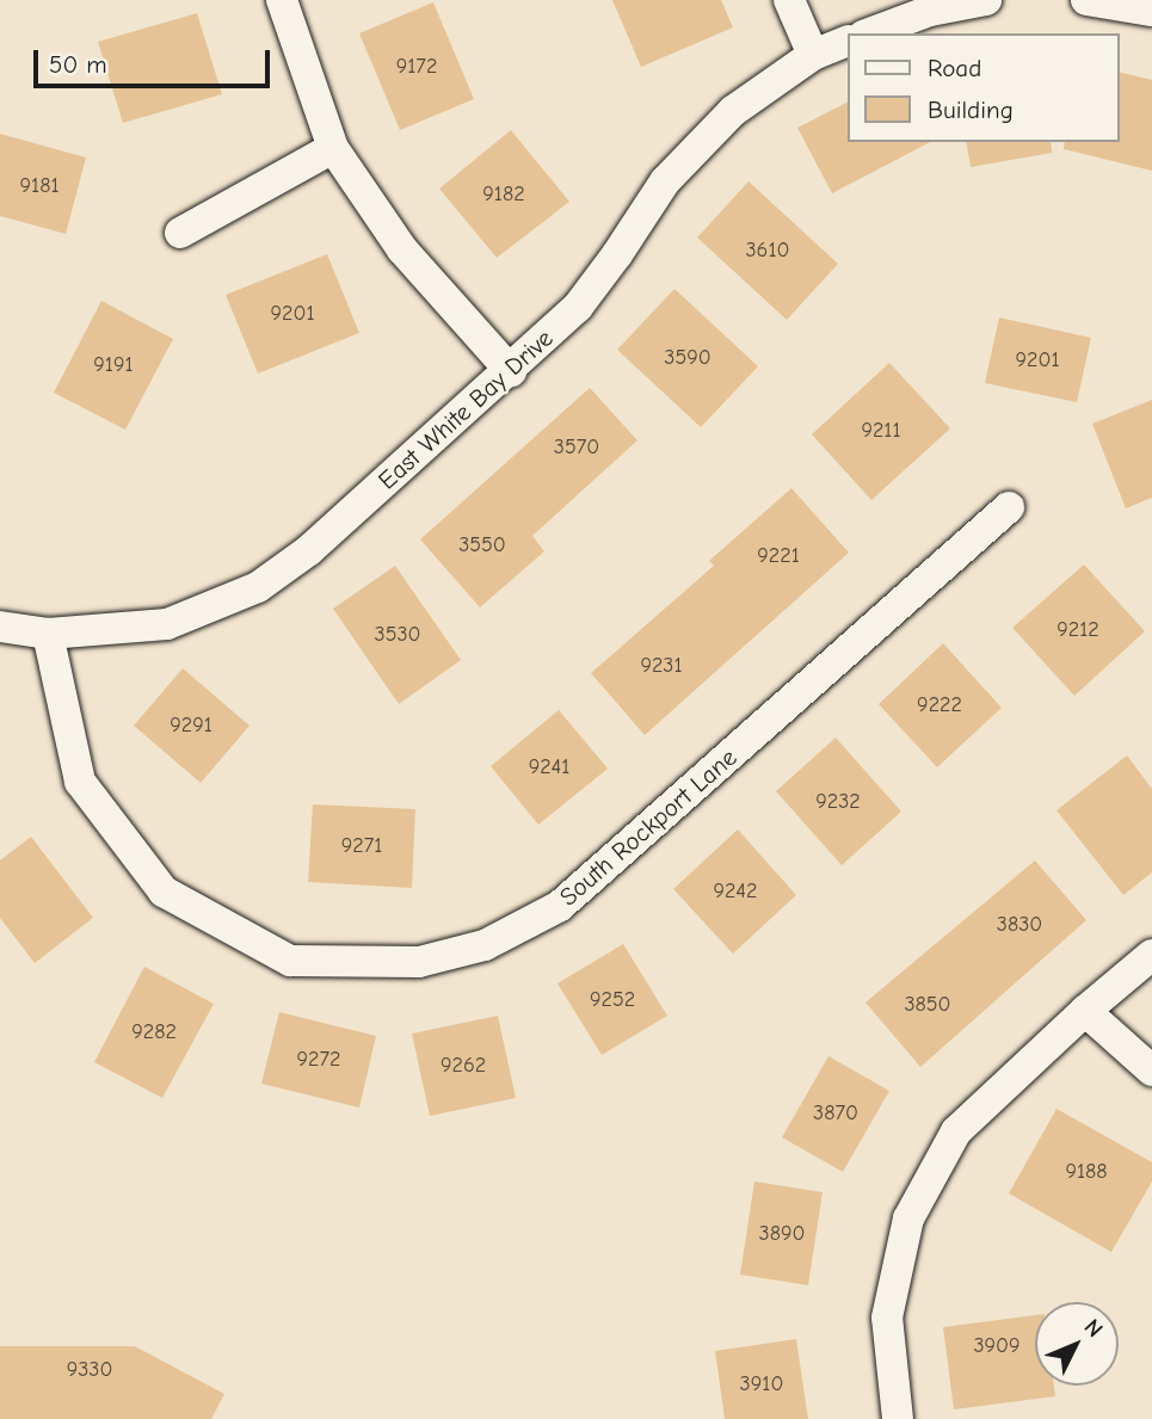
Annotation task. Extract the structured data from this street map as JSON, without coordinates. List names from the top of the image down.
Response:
{
  "streets": {
    "street": ["East White Bay Drive", "South Rockport Lane"]
  },
  "crossings": [
    ["East White Bay Drive", "South Rockport Lane"]
  ],
  "house_numbers": [
    "9172",
    "9181",
    "9182",
    "3610",
    "9201",
    "3590",
    "9201",
    "9191",
    "9211",
    "3570",
    "3550",
    "9221",
    "9212",
    "3530",
    "9231",
    "9222",
    "9291",
    "9241",
    "9232",
    "9271",
    "9242",
    "3830",
    "9252",
    "3850",
    "9282",
    "9272",
    "9262",
    "3870",
    "9188",
    "3890",
    "3909",
    "9330",
    "3910"
  ],
  "legend": ["Road", "Building"],
  "scale_bar": "50 m",
  "north": "top right"
}
